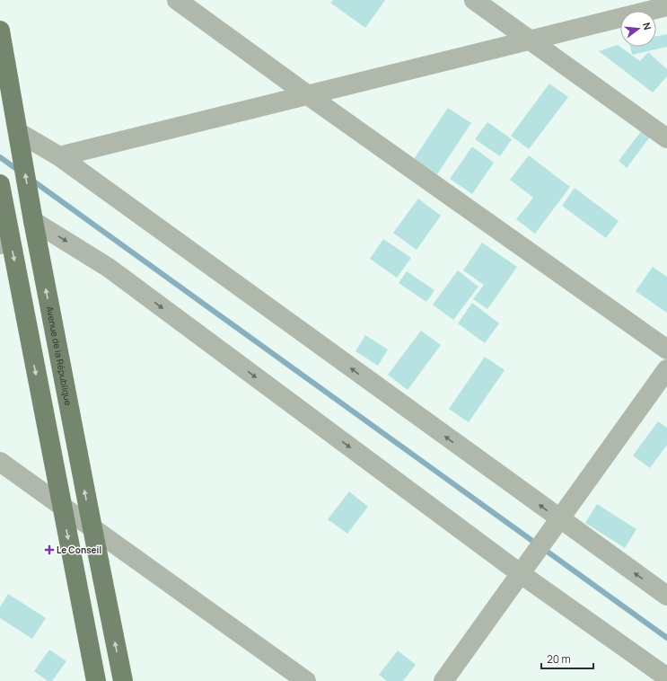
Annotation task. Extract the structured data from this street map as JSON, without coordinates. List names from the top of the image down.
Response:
{
  "streets": {
    "main road": ["Avenue de la République"]
  },
  "places": {
    "health": ["Le Conseil"]
  },
  "scale_bar": "20 m",
  "north": "right"
}
